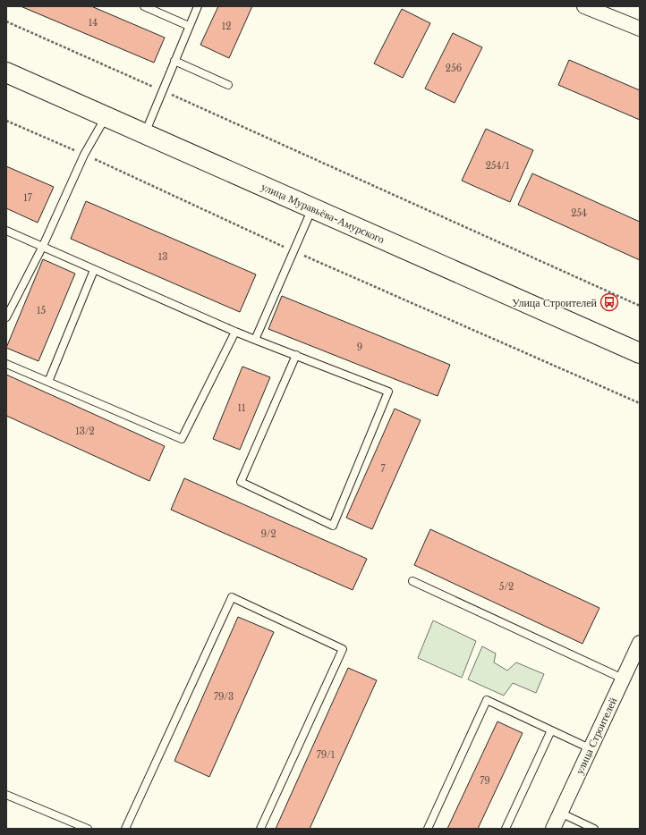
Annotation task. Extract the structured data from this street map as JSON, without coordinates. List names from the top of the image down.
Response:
{
  "streets": {
    "street": ["улица Муравьёва-Амурского", "улица Строителей"]
  },
  "places": {
    "bus stop": ["Улица Строителей"]
  },
  "house_numbers": [
    "14",
    "12",
    "256",
    "254/1",
    "17",
    "254",
    "13",
    "15",
    "9",
    "11",
    "13/2",
    "7",
    "9/2",
    "5/2",
    "79/3",
    "79/1",
    "79"
  ]
}
